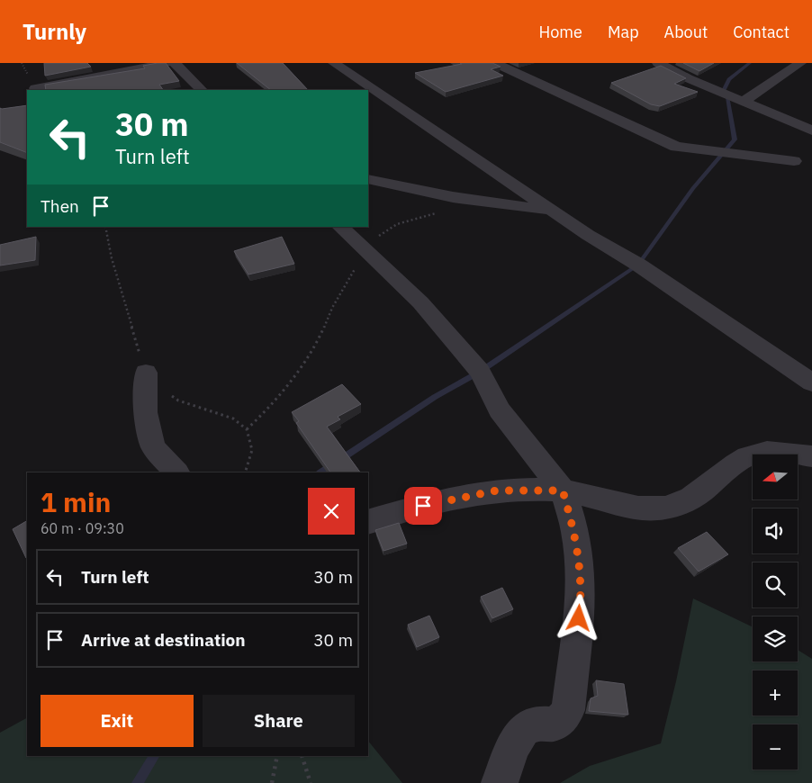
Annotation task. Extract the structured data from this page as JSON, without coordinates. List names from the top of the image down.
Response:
{
  "north": "left",
  "page": {
    "header": "Turnly",
    "nav": [
      "Home",
      "Map",
      "About",
      "Contact"
    ],
    "turn": ["30 m", "Turn left"],
    "then": "Then",
    "map_buttons": ["+", "−"],
    "heading": ["1 min", "60 m · 09:30"],
    "list": [
      {
        "name": "Turn left",
        "value": "30 m"
      },
      {
        "name": "Arrive at destination",
        "value": "30 m"
      }
    ],
    "buttons": ["Exit", "Share"]
  }
}
